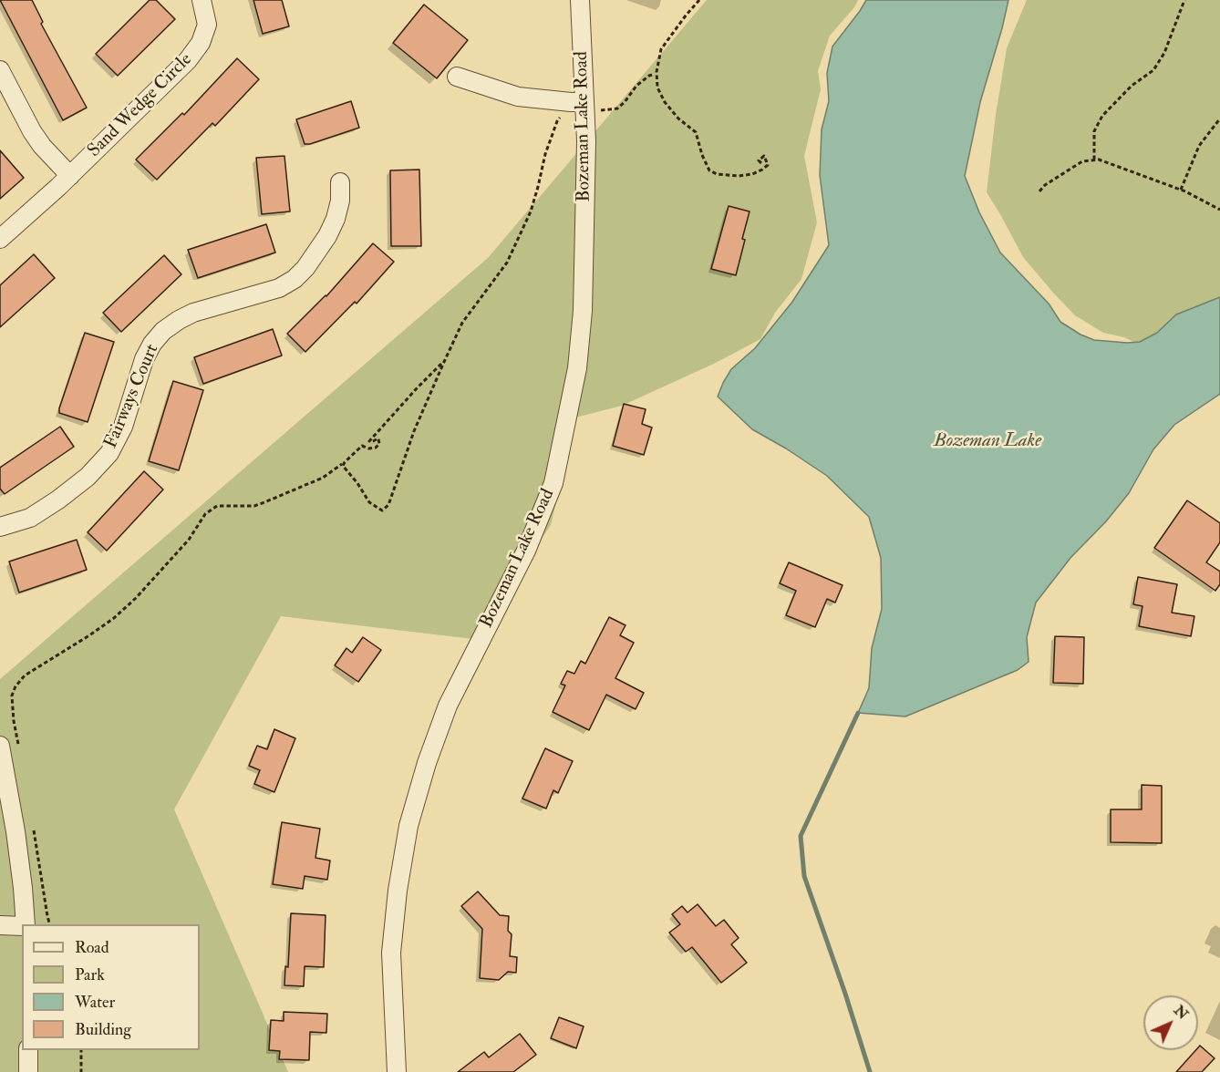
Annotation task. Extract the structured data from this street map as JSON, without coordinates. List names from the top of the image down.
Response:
{
  "streets": {
    "street": ["Sand Wedge Circle", "Bozeman Lake Road", "Fairways Court"]
  },
  "water": ["Bozeman Lake"],
  "legend": [
    "Road",
    "Park",
    "Water",
    "Building"
  ],
  "north": "top right"
}
